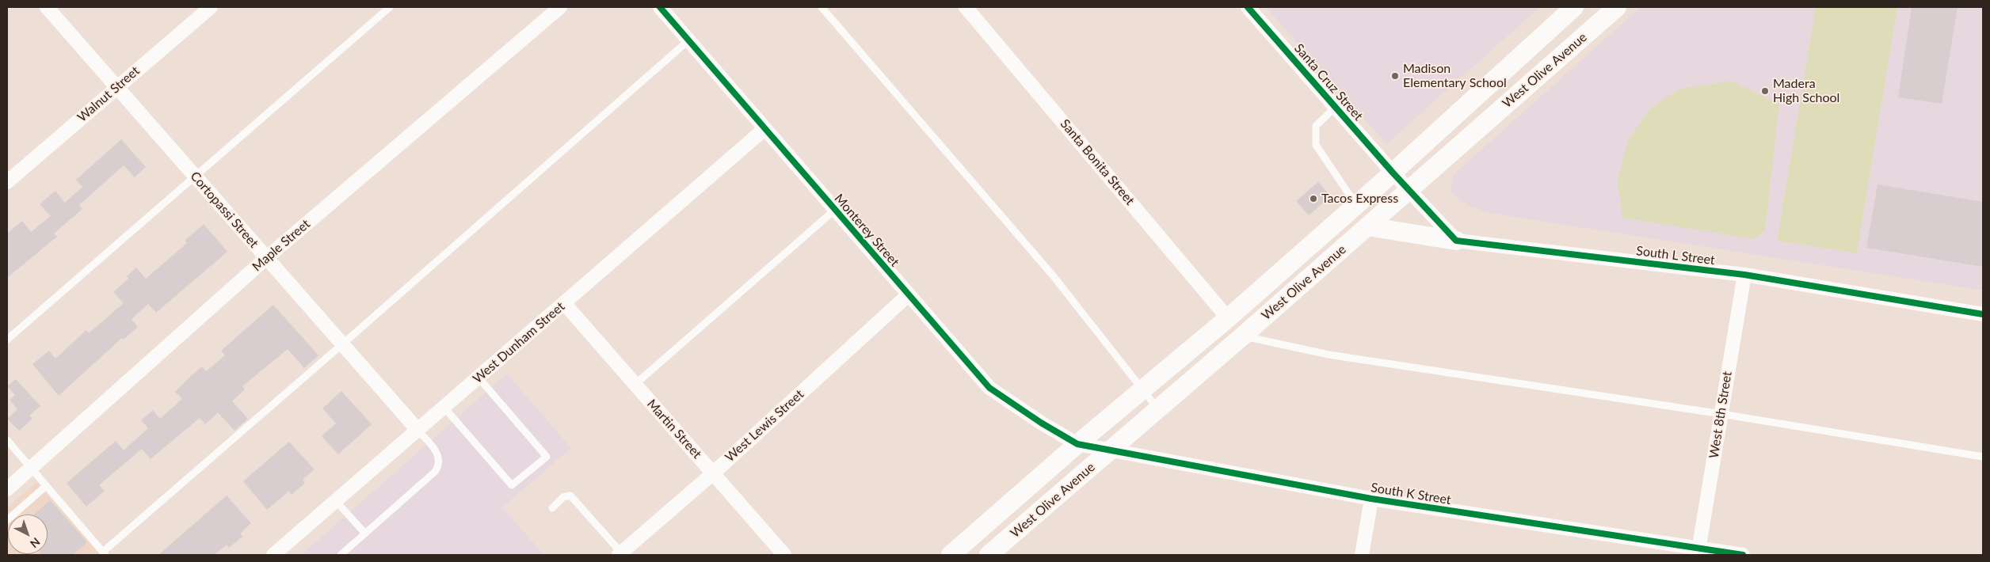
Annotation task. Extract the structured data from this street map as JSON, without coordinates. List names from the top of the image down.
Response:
{
  "streets": {
    "main road": ["West Olive Avenue"],
    "street": [
      "Santa Cruz Street",
      "Walnut Street",
      "Santa Bonita Street",
      "Cortopassi Street",
      "Monterey Street",
      "Maple Street",
      "South L Street",
      "West Dunham Street",
      "West 8th Street",
      "West Lewis Street",
      "Martin Street",
      "South K Street"
    ]
  },
  "crossings": [
    ["West Olive Avenue", "Santa Cruz Street"],
    ["West Olive Avenue", "Santa Bonita Street"],
    ["West Olive Avenue", "Monterey Street"],
    ["West Olive Avenue", "South K Street"],
    ["Walnut Street", "Cortopassi Street"],
    ["Cortopassi Street", "Maple Street"],
    ["Cortopassi Street", "West Dunham Street"],
    ["Monterey Street", "West Dunham Street"],
    ["Monterey Street", "West Lewis Street"],
    ["Monterey Street", "South K Street"],
    ["South L Street", "West 8th Street"],
    ["West Dunham Street", "Martin Street"],
    ["West 8th Street", "South K Street"],
    ["West Lewis Street", "Martin Street"]
  ],
  "places": ["Madison Elementary School", "Madera High School", "Tacos Express"],
  "north": "bottom right"
}
